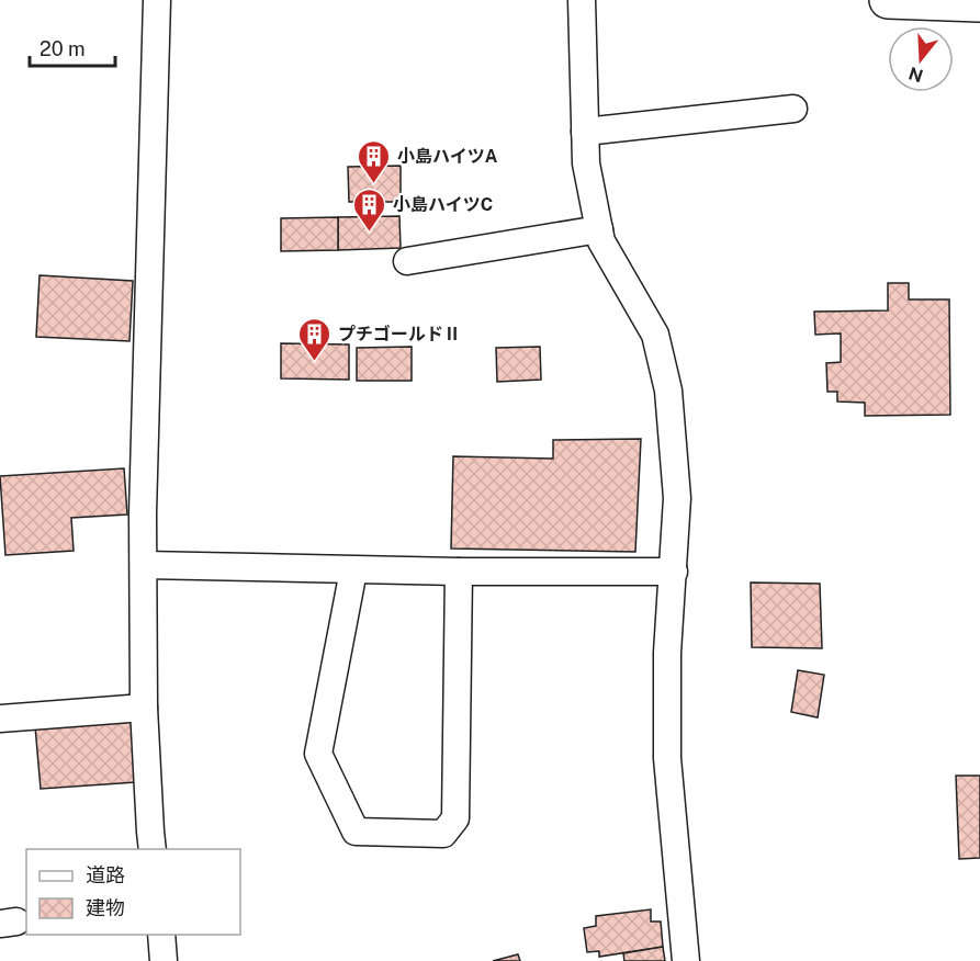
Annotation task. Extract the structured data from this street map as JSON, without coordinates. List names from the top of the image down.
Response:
{
  "places": {
    "building": ["小島ハイツA", "小島ハイツC", "プチゴールドⅡ"]
  },
  "legend": ["道路", "建物"],
  "scale_bar": "20 m",
  "north": "bottom"
}
